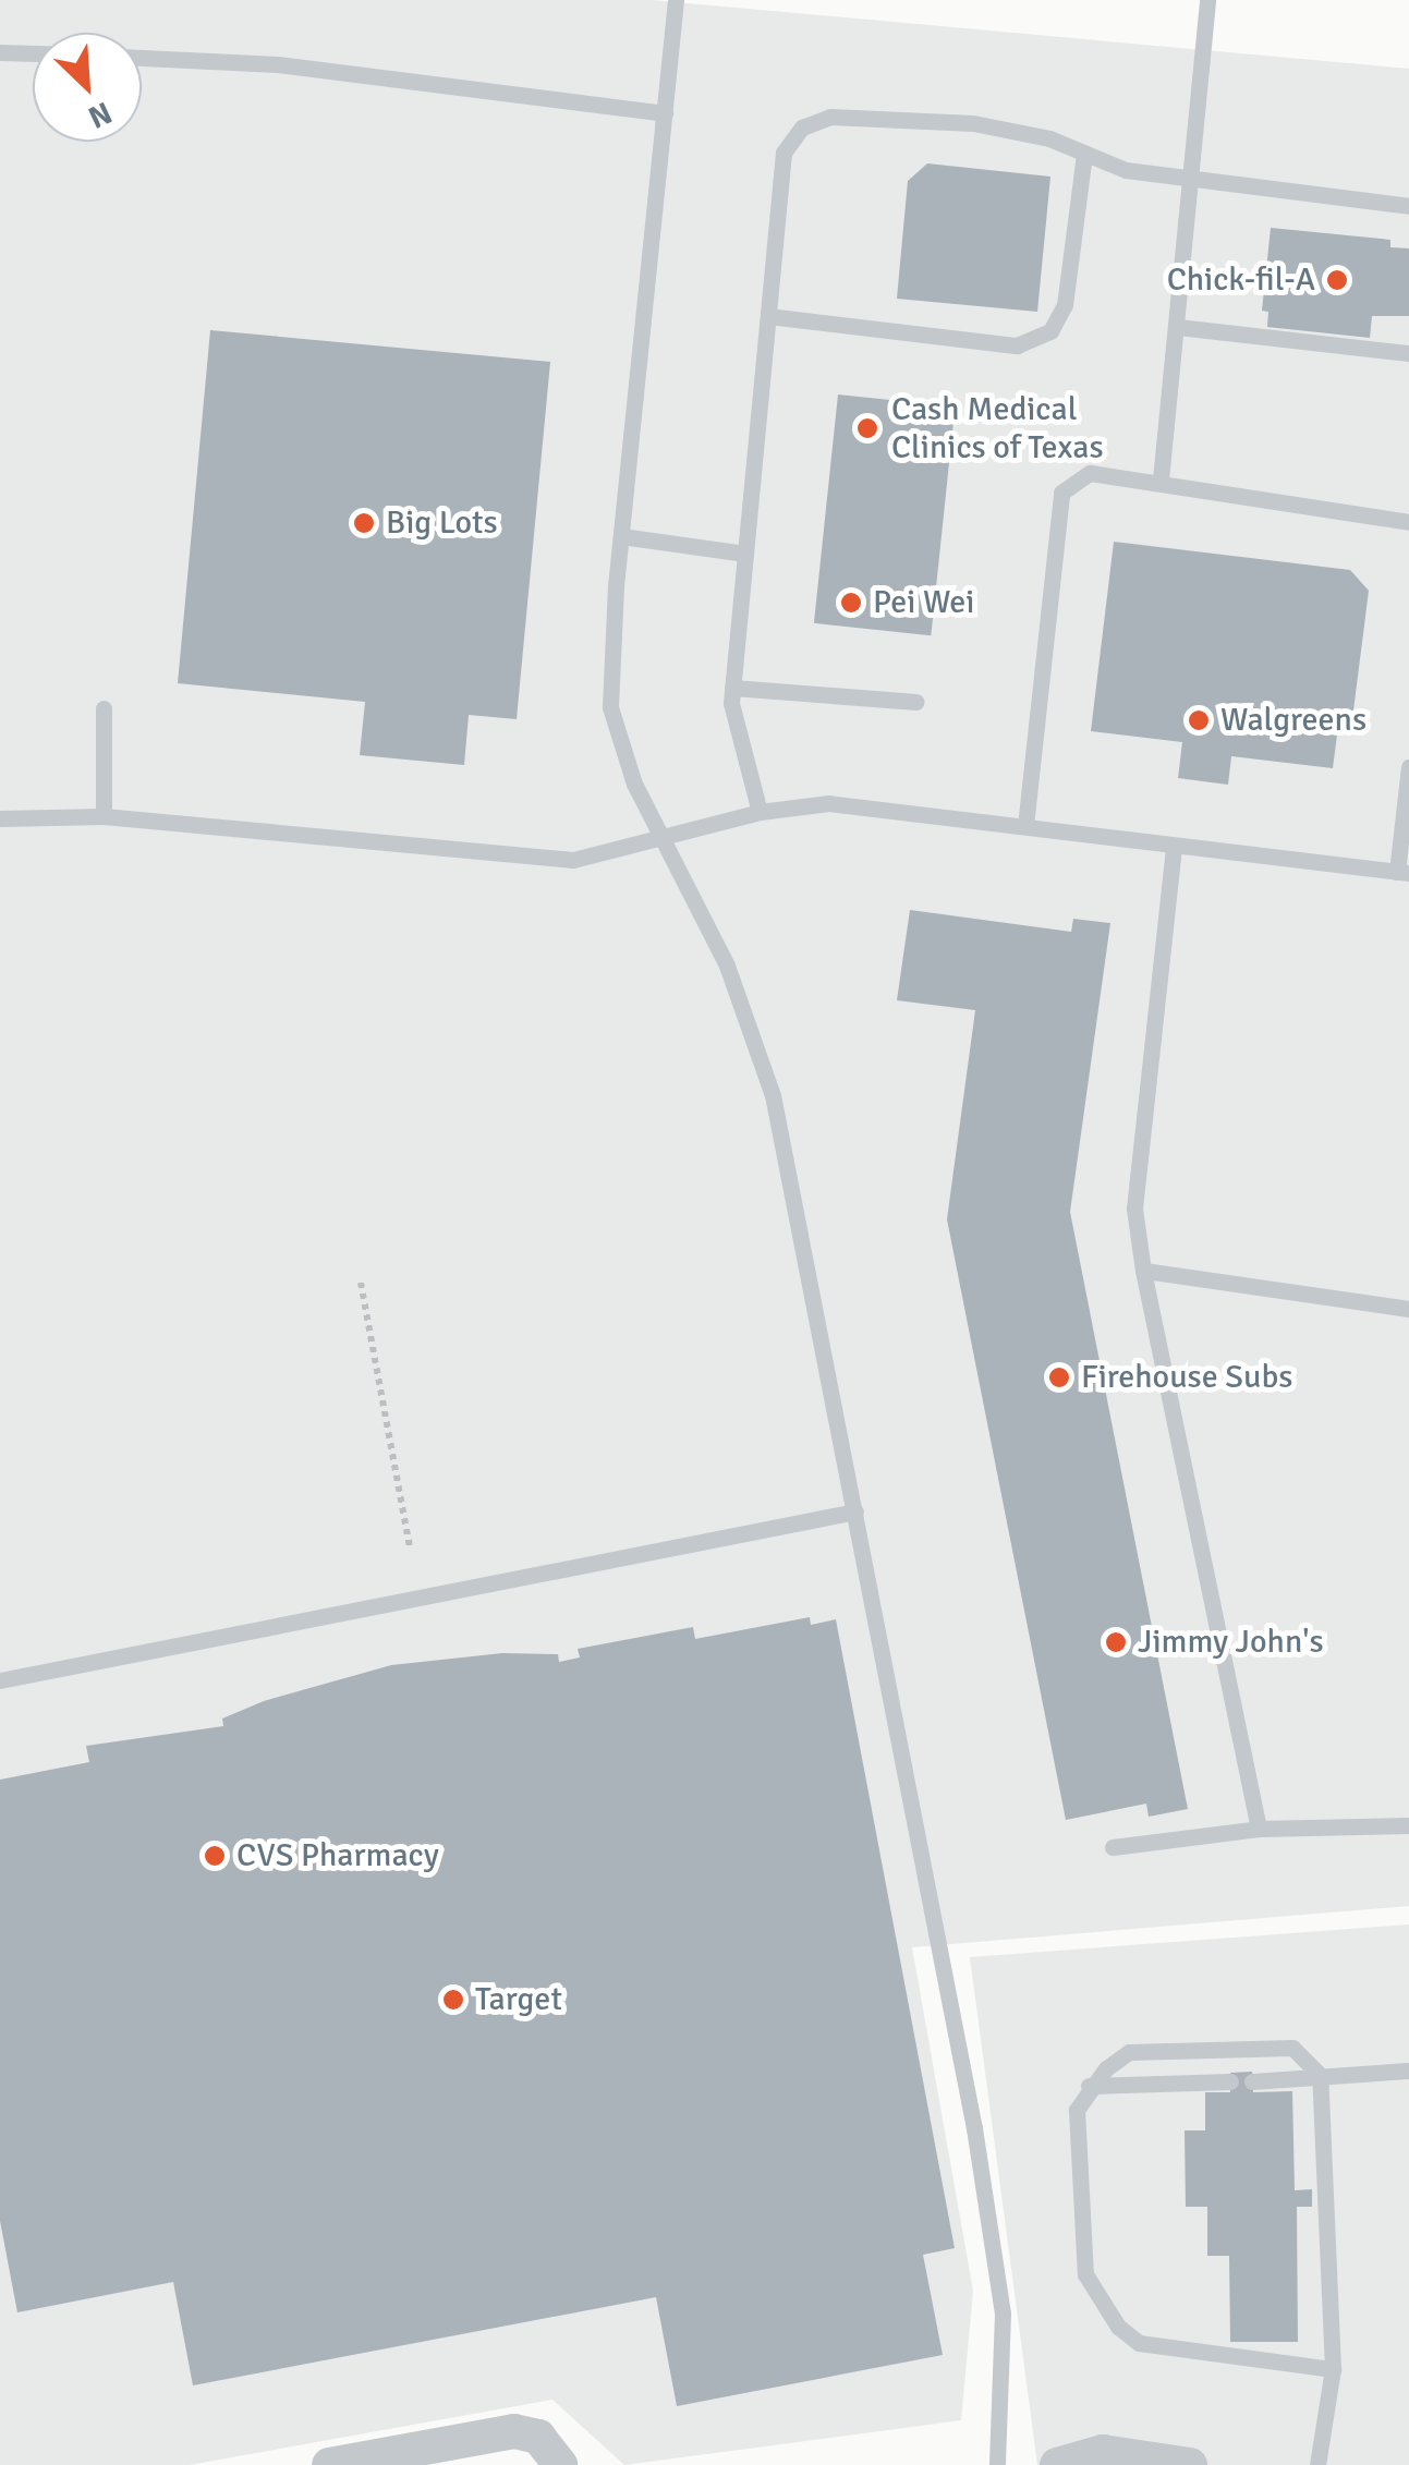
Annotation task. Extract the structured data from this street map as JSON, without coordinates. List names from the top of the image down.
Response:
{
  "places": [
    "Chick-fil-A",
    "Cash Medical Clinics of Texas",
    "Big Lots",
    "Pei Wei",
    "Walgreens",
    "Firehouse Subs",
    "Jimmy John's",
    "CVS Pharmacy",
    "Target"
  ],
  "north": "bottom right"
}
